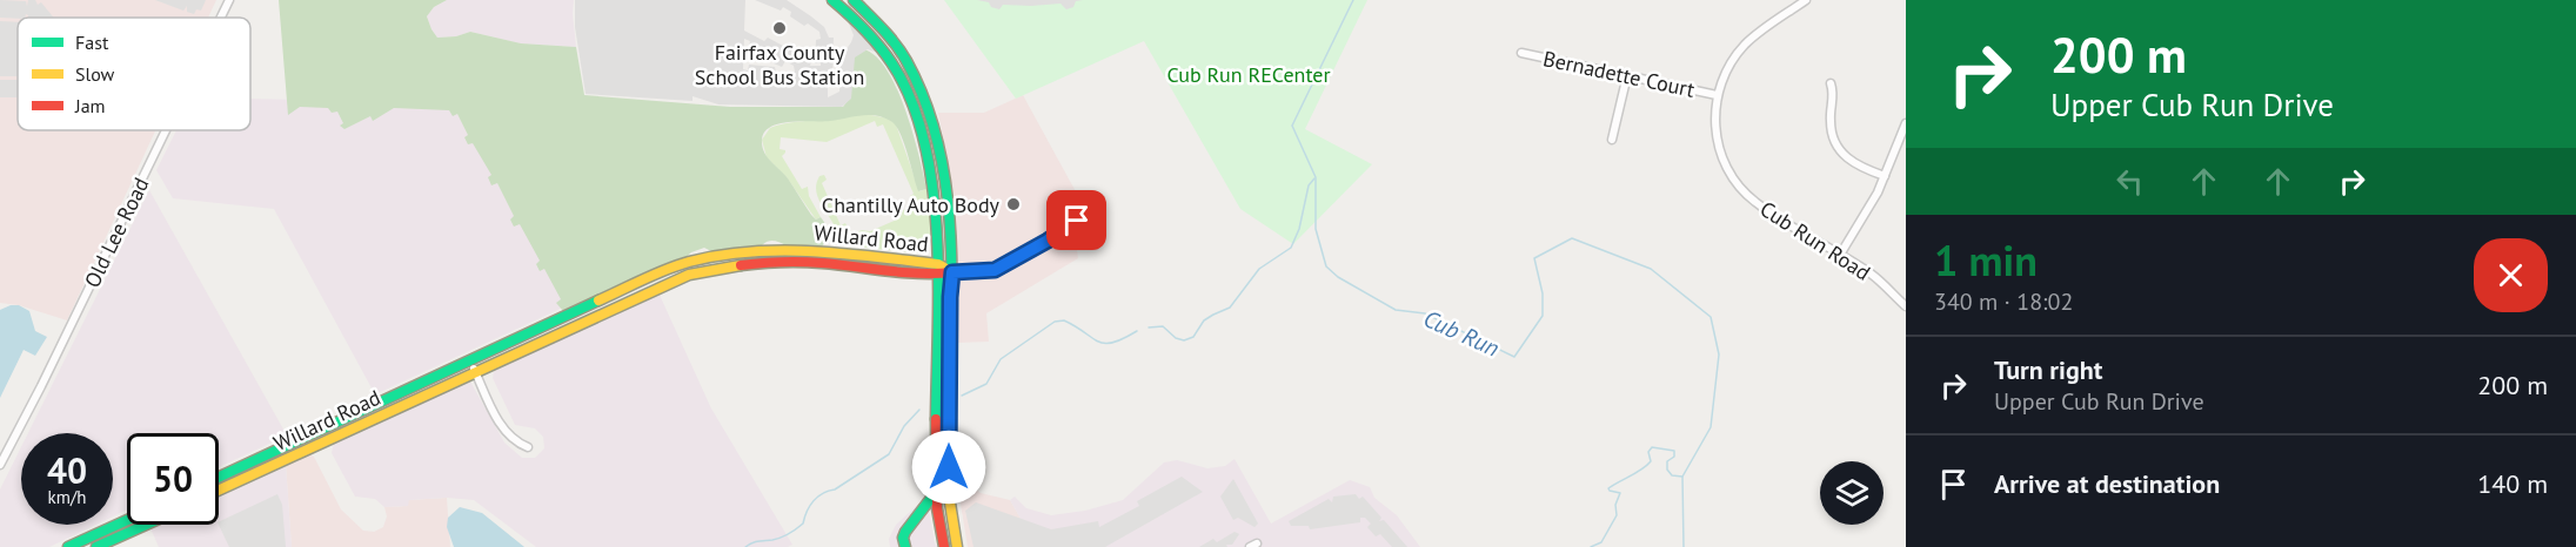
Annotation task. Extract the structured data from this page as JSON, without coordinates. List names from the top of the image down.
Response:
{
  "streets": {
    "main road": ["Willard Road"],
    "street": ["Bernadette Court", "Old Lee Road", "Cub Run Road"]
  },
  "crossings": [
    ["Bernadette Court", "Cub Run Road"]
  ],
  "water": ["Cub Run"],
  "parks": ["Cub Run RECenter"],
  "places": ["Fairfax County School Bus Station", "Chantilly Auto Body"],
  "legend": ["Fast", "Slow", "Jam"],
  "page": {
    "turn": ["200 m", "Upper Cub Run Drive"],
    "heading": ["1 min", "340 m · 18:02"],
    "list": [
      {
        "name": "Turn right",
        "note": "Upper Cub Run Drive",
        "value": "200 m"
      },
      {
        "name": "Arrive at destination",
        "value": "140 m"
      }
    ],
    "speed": "40 km/h",
    "limit": "50"
  }
}
